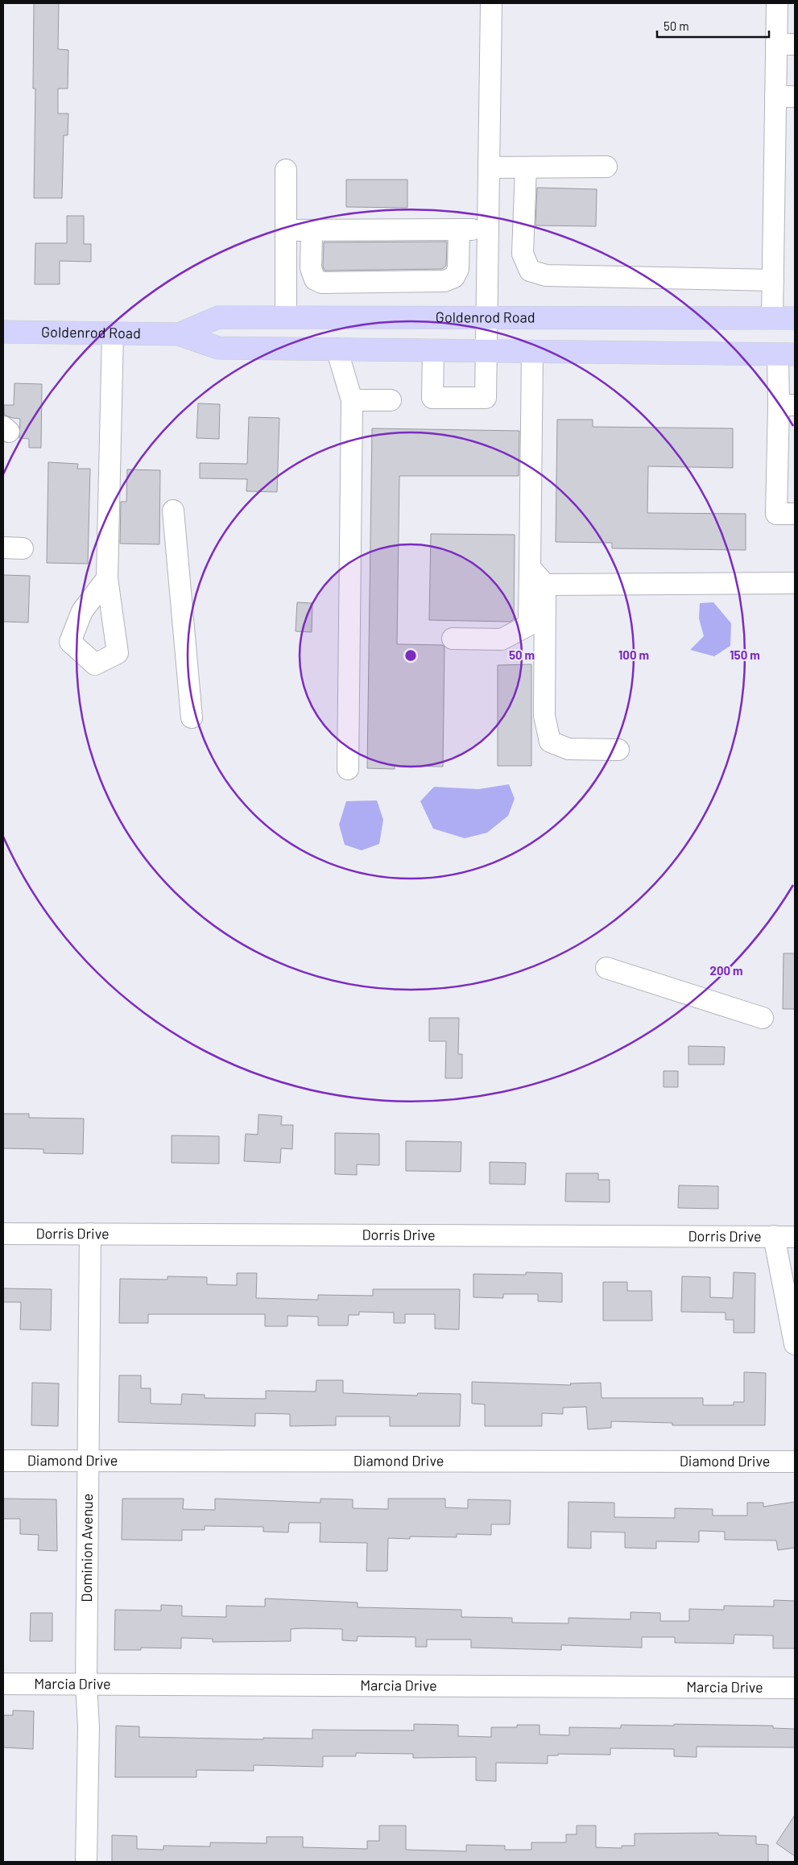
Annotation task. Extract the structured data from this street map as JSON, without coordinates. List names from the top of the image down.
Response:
{
  "streets": {
    "main road": ["Goldenrod Road"],
    "street": [
      "Dorris Drive",
      "Diamond Drive",
      "Dominion Avenue",
      "Marcia Drive"
    ]
  },
  "crossings": [
    ["Dorris Drive", "Dominion Avenue"],
    ["Diamond Drive", "Dominion Avenue"],
    ["Dominion Avenue", "Marcia Drive"]
  ],
  "scale_bar": "50 m",
  "rings": [
    "50 m",
    "100 m",
    "150 m",
    "200 m"
  ]
}
